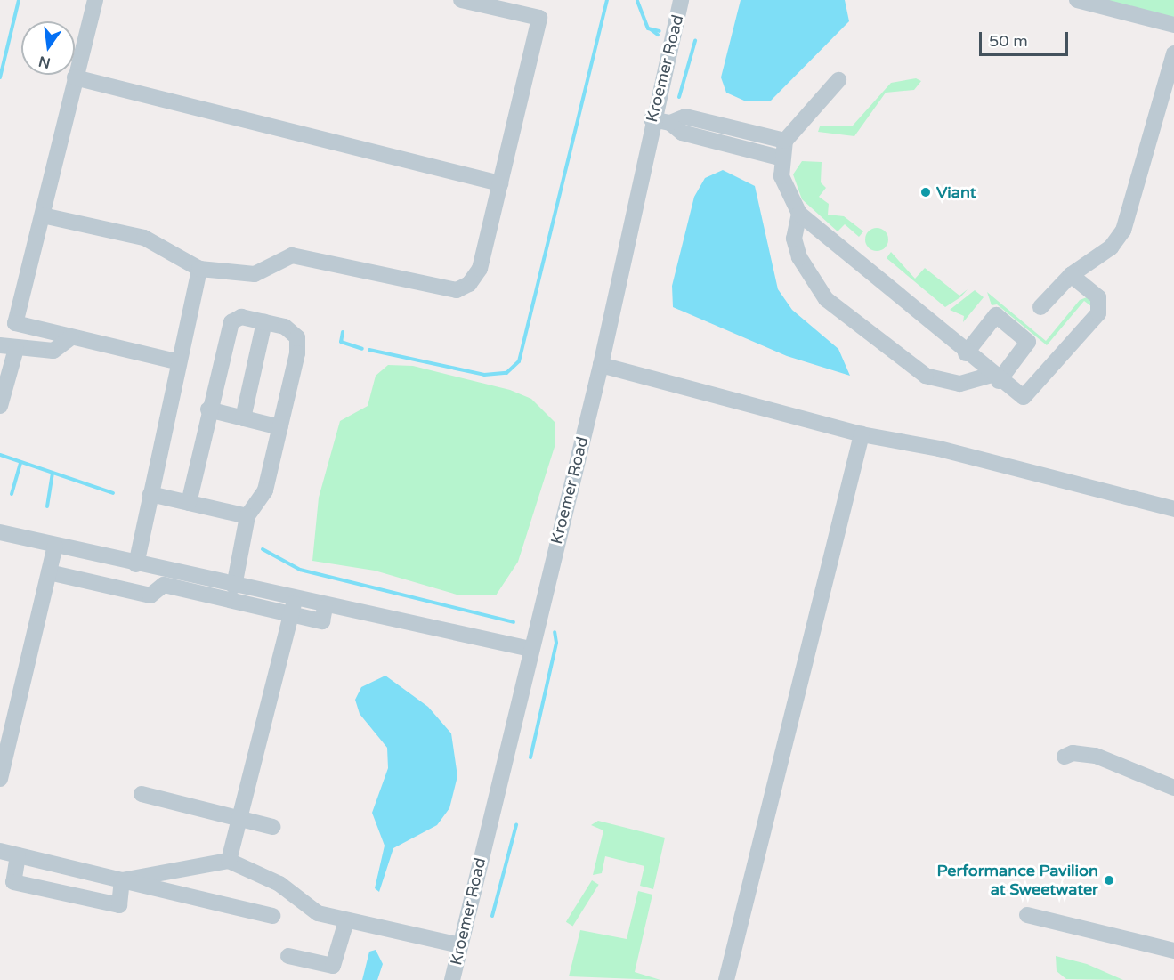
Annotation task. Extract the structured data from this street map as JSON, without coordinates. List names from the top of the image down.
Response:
{
  "streets": {
    "street": ["Kroemer Road"]
  },
  "places": ["Viant", "Performance Pavilion at Sweetwater"],
  "scale_bar": "50 m",
  "north": "bottom"
}
